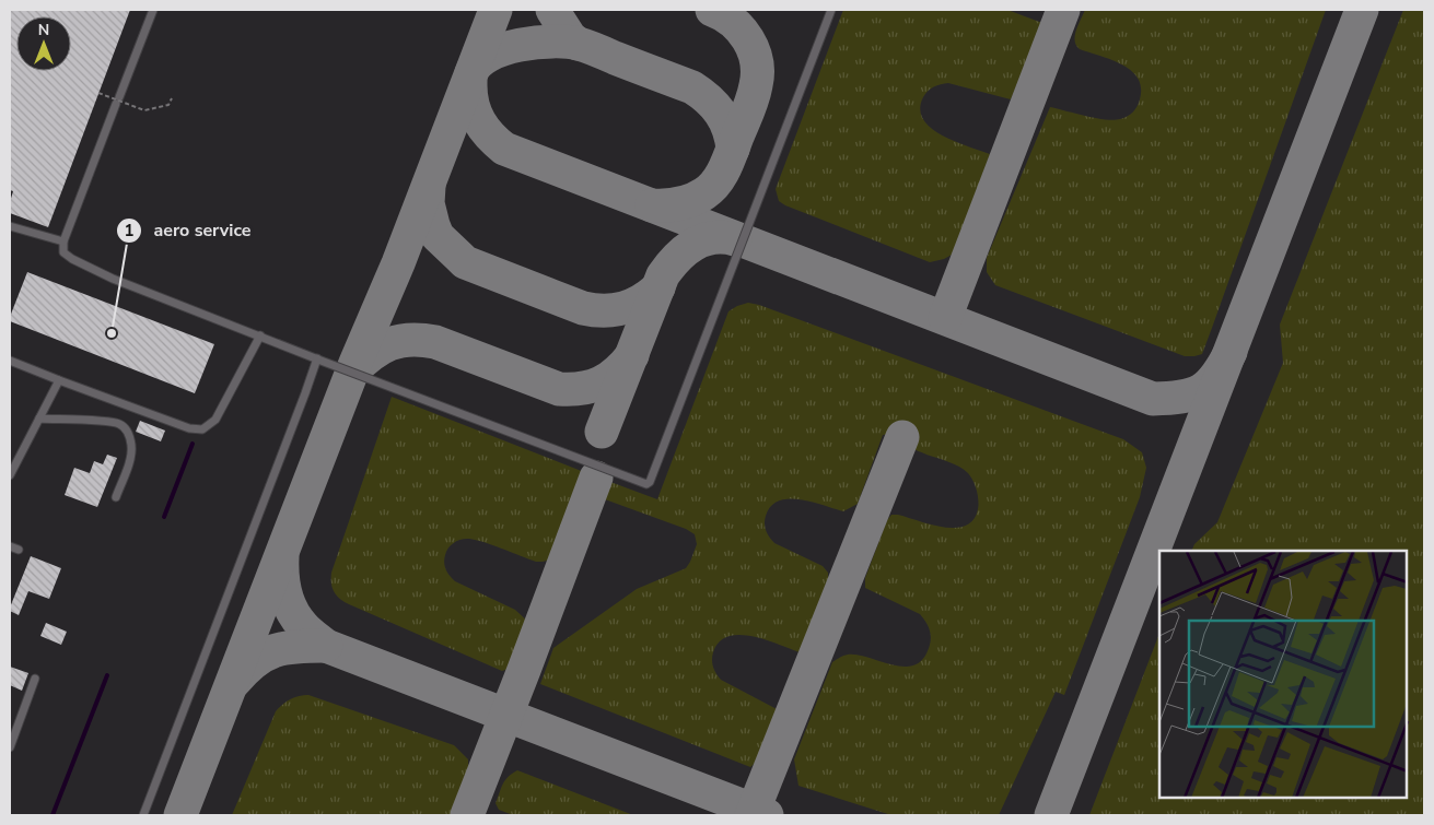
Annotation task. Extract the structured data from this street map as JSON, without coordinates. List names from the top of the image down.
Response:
{
  "places": ["aero service"],
  "north": "top"
}
